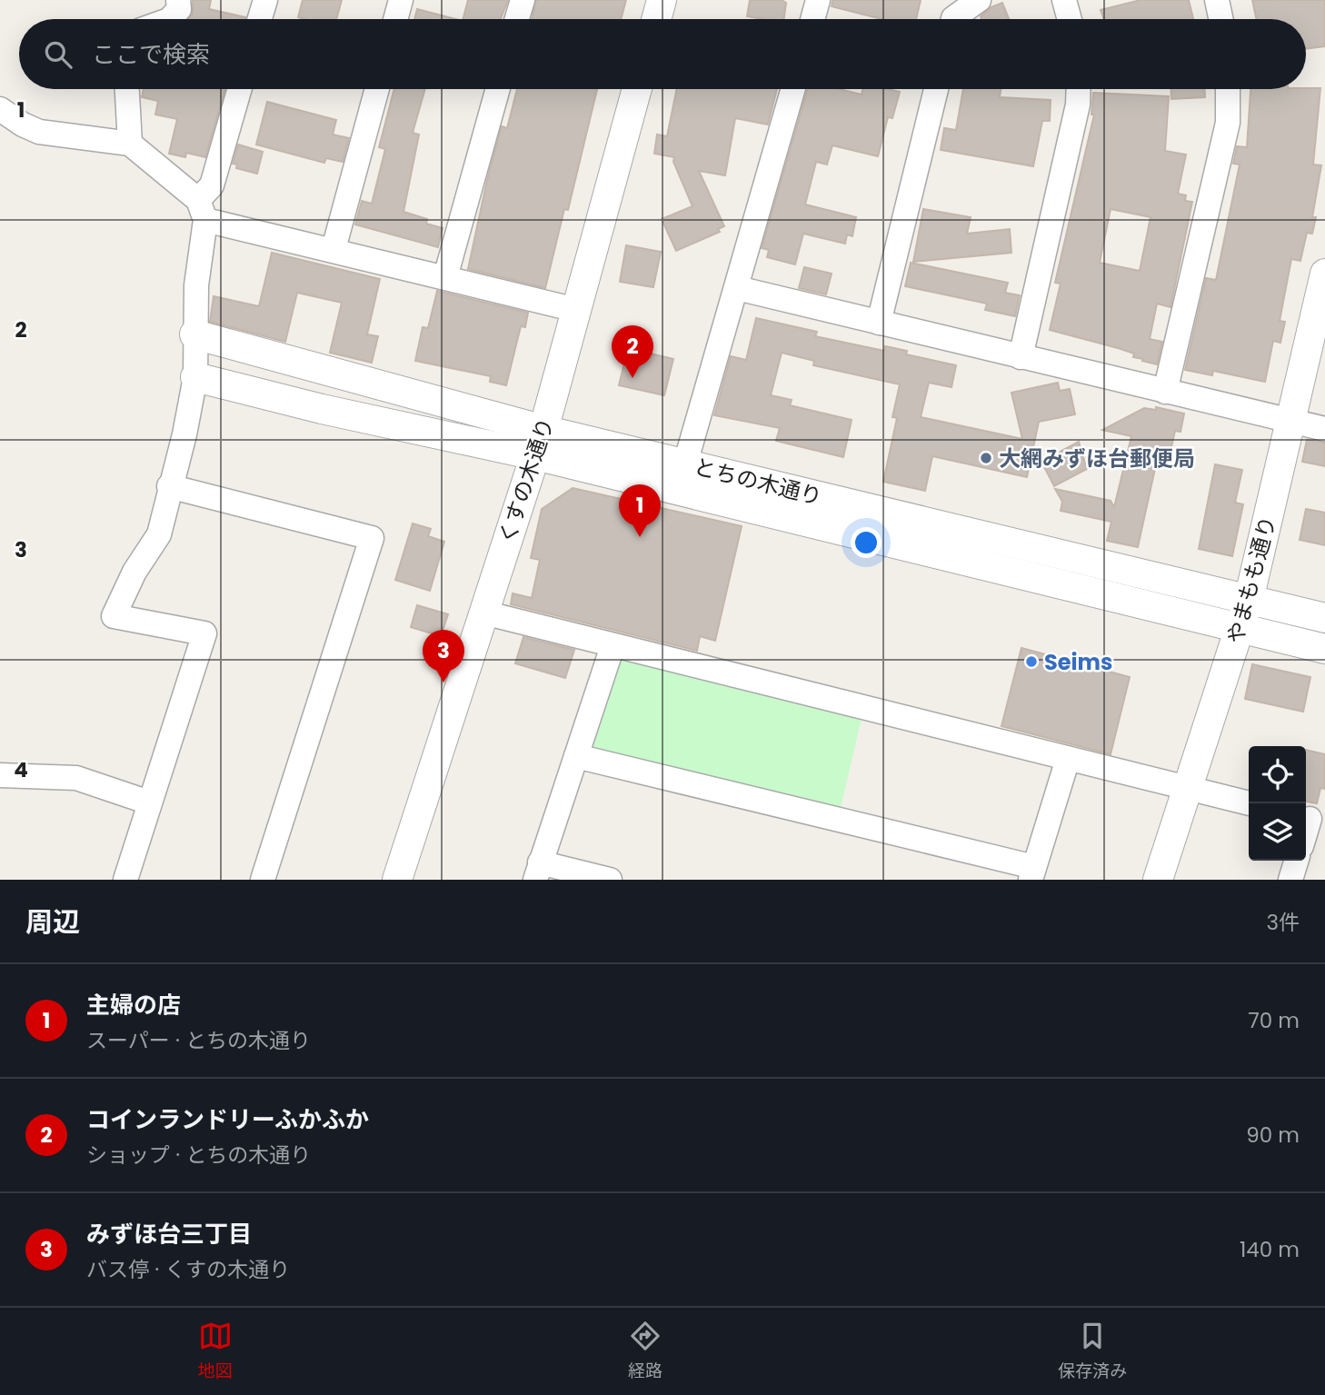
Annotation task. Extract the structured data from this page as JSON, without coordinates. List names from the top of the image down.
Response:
{
  "streets": {
    "street": ["くすの木通り", "とちの木通り", "やまもも通り"]
  },
  "crossings": [
    ["くすの木通り", "とちの木通り"],
    ["とちの木通り", "やまもも通り"]
  ],
  "places": ["大網みずほ台郵便局", "Seims"],
  "page": {
    "search": "ここで検索",
    "pins": ["2", "1", "3"],
    "heading": ["周辺", "3件"],
    "list": [
      {
        "mark": "1",
        "name": "主婦の店",
        "note": "スーパー · とちの木通り",
        "value": "70 m"
      },
      {
        "mark": "2",
        "name": "コインランドリーふかふか",
        "note": "ショップ · とちの木通り",
        "value": "90 m"
      },
      {
        "mark": "3",
        "name": "みずほ台三丁目",
        "note": "バス停 · くすの木通り",
        "value": "140 m"
      }
    ],
    "nav": ["地図", "経路", "保存済み"]
  },
  "grid": {
    "rows": [
      "1",
      "2",
      "3",
      "4"
    ]
  }
}
